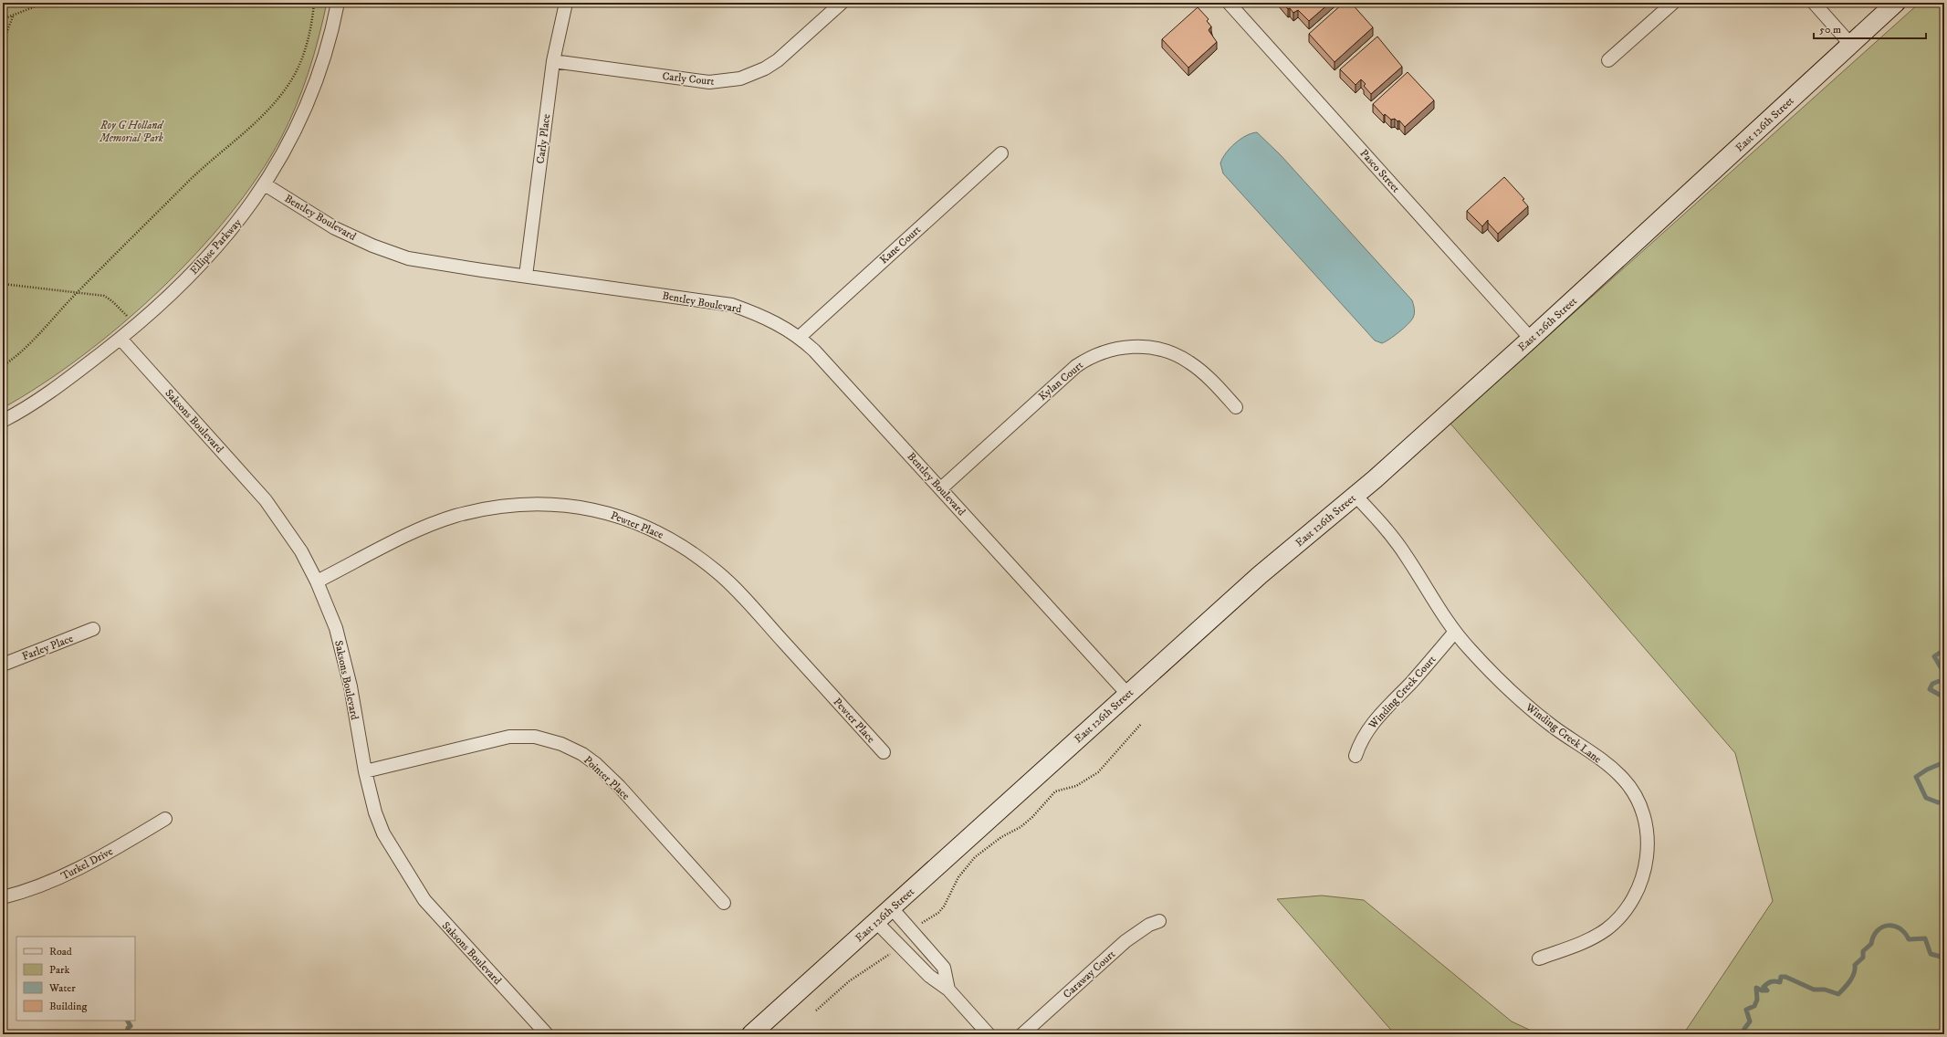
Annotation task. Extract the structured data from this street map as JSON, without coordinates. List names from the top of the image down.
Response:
{
  "streets": {
    "main road": ["East 126th Street"],
    "street": [
      "Carly Court",
      "Carly Place",
      "Pasco Street",
      "Bentley Boulevard",
      "Kane Court",
      "Ellipse Parkway",
      "Kylan Court",
      "Saksons Boulevard",
      "Pewter Place",
      "Farley Place",
      "Winding Creek Court",
      "Winding Creek Lane",
      "Pointer Place",
      "Turkel Drive",
      "Caraway Court"
    ]
  },
  "crossings": [
    ["Carly Court", "Carly Place"],
    ["East 126th Street", "Pasco Street"],
    ["East 126th Street", "Bentley Boulevard"],
    ["East 126th Street", "Winding Creek Lane"],
    ["Carly Place", "Bentley Boulevard"],
    ["Bentley Boulevard", "Kane Court"],
    ["Bentley Boulevard", "Ellipse Parkway"],
    ["Bentley Boulevard", "Kylan Court"],
    ["Ellipse Parkway", "Saksons Boulevard"],
    ["Saksons Boulevard", "Pewter Place"],
    ["Saksons Boulevard", "Pointer Place"],
    ["Winding Creek Court", "Winding Creek Lane"]
  ],
  "parks": ["Roy G Holland Memorial Park"],
  "legend": [
    "Road",
    "Park",
    "Water",
    "Building"
  ],
  "scale_bar": "50 m"
}
